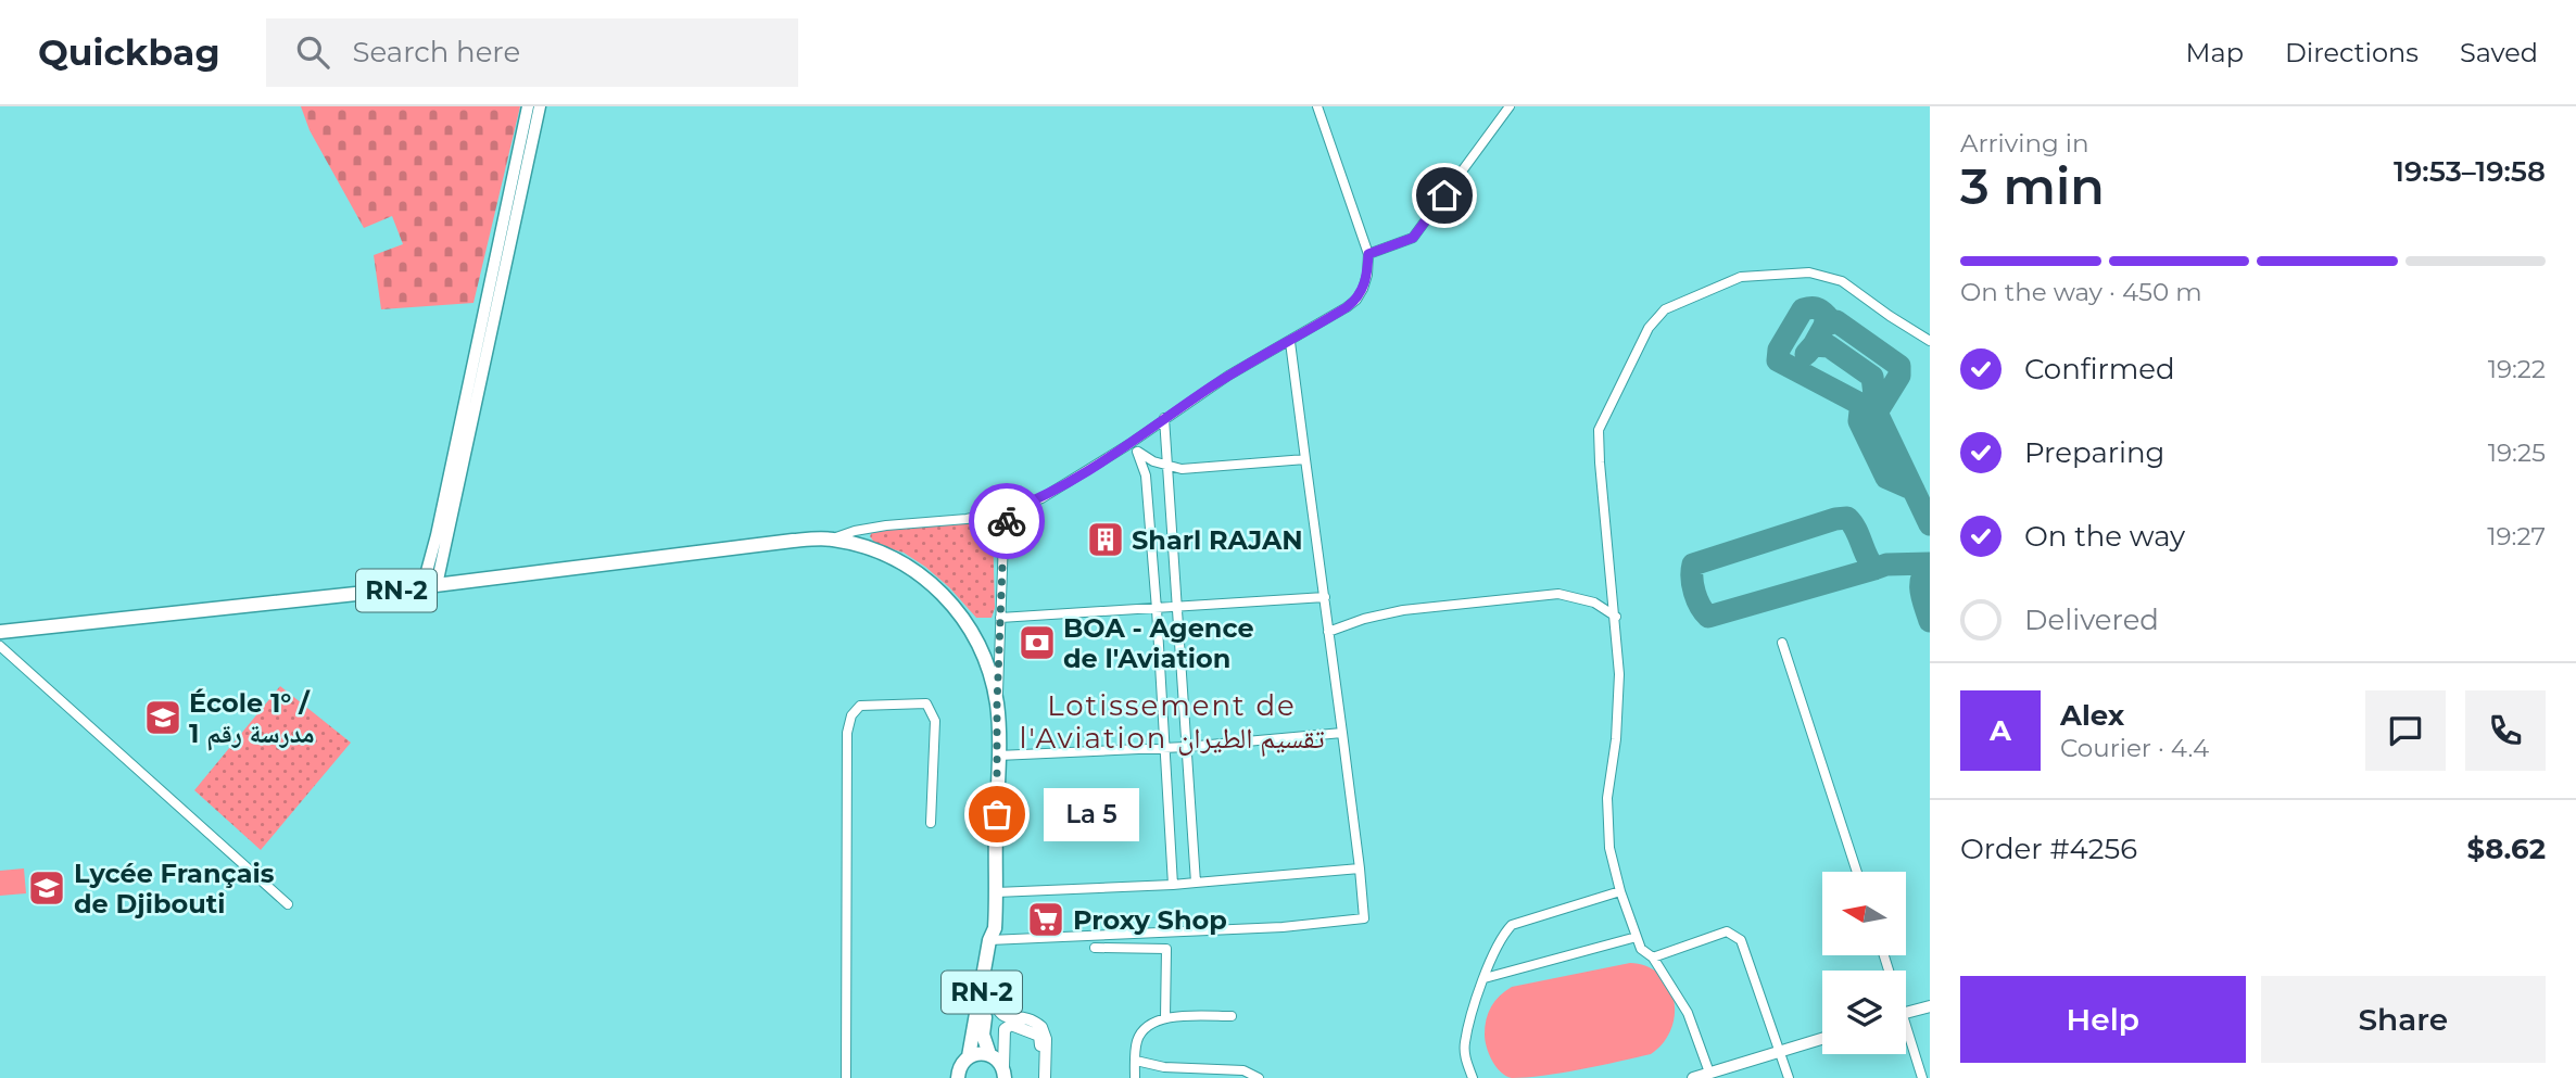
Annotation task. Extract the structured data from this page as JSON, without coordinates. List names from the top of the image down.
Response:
{
  "streets": {
    "main road": ["RN-2"]
  },
  "districts": ["Lotissement de l'Aviation تقسيم الطيران"],
  "places": {
    "building": ["Sharl RAJAN"],
    "bank": ["BOA - Agence de l'Aviation"],
    "school or university": ["École 1° / مدرسة رقم 1", "Lycée Français de Djibouti"],
    "other": ["La 5"],
    "supermarket": ["Proxy Shop"]
  },
  "north": "left",
  "page": {
    "header": "Quickbag",
    "search": "Search here",
    "nav": ["Map", "Directions", "Saved"],
    "heading": ["3 min", "Arriving in", "19:53–19:58"],
    "panel": [
      "Alex",
      "Courier · 4.4",
      "Order #4256",
      "$8.62"
    ],
    "bar": "On the way · 450 m",
    "list": [
      ["Confirmed", "19:22"],
      ["Preparing", "19:25"],
      ["On the way", "19:27"],
      "Delivered"
    ],
    "round": "A",
    "bubble": "La 5",
    "buttons": ["Help", "Share"]
  }
}
